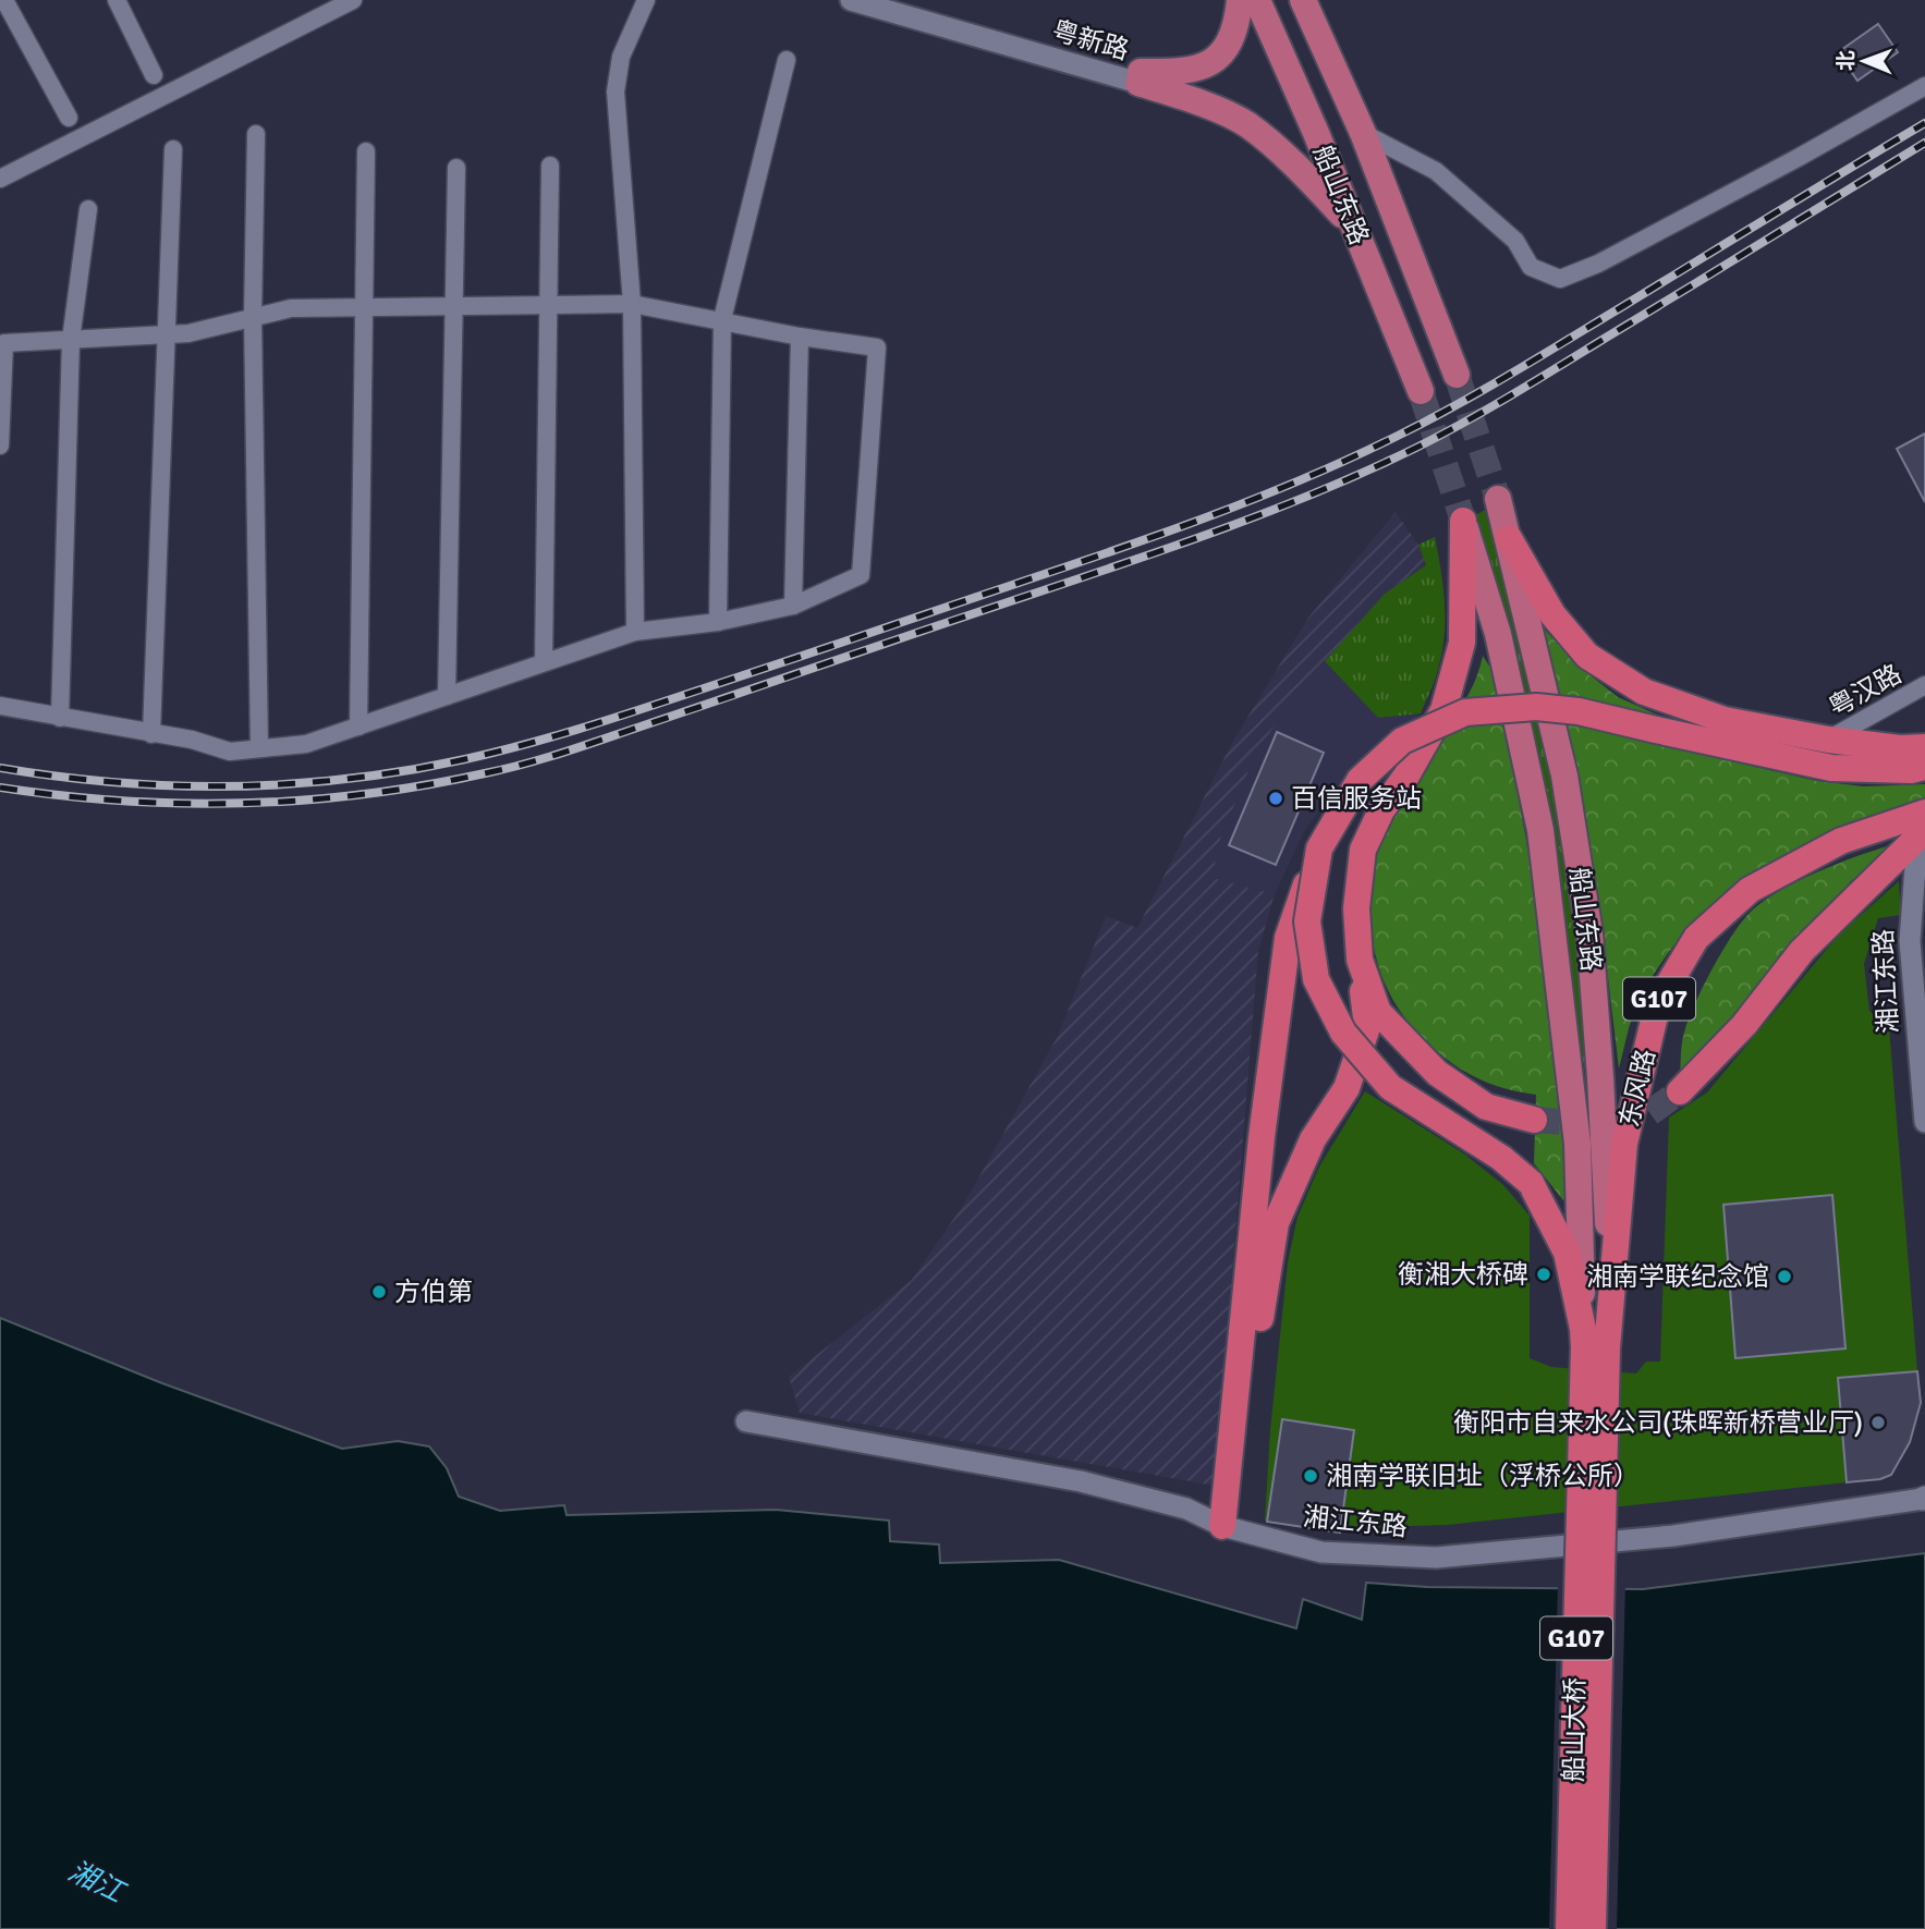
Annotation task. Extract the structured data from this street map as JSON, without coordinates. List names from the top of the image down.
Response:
{
  "streets": {
    "highway": ["G107", "东风路", "船山大桥"],
    "main road": ["船山东路"],
    "street": ["粤新路", "粤汉路", "湘江东路"]
  },
  "crossings": [
    ["船山东路", "东风路"],
    ["船山东路", "船山大桥"],
    ["湘江东路", "东风路"],
    ["东风路", "船山大桥"]
  ],
  "water": ["湘江"],
  "places": [
    "百信服务站",
    "衡湘大桥碑",
    "湘南学联纪念馆",
    "方伯第",
    "衡阳市自来水公司(珠晖新桥营业厅)",
    "湘南学联旧址（浮桥公所）"
  ],
  "north": "left"
}
